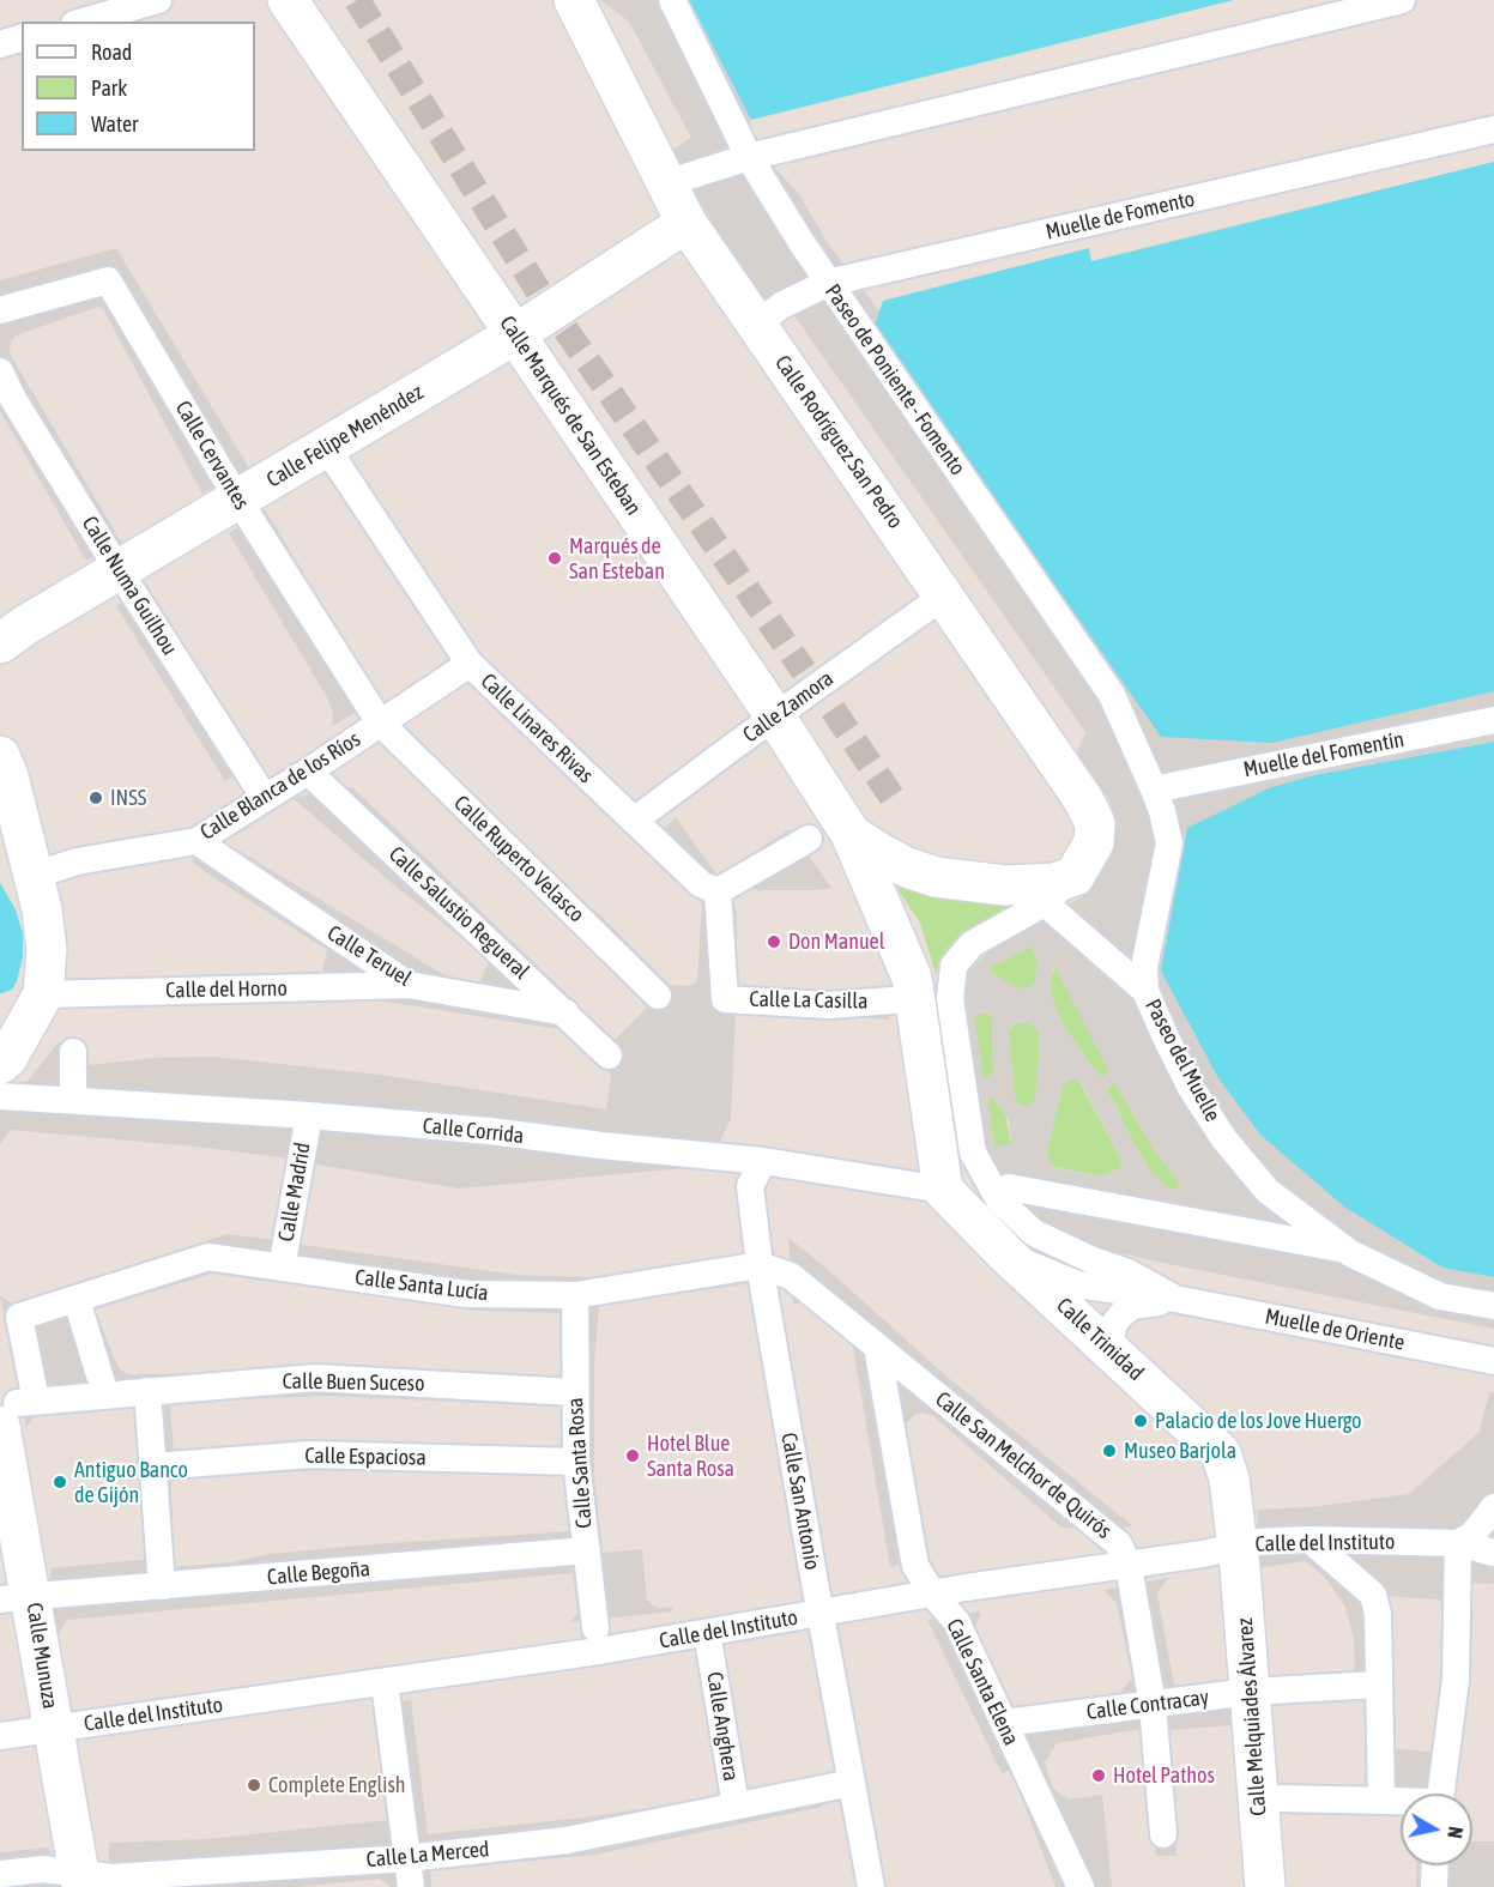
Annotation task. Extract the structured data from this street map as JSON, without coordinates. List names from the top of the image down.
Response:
{
  "streets": {
    "street": [
      "Muelle de Fomento",
      "Paseo de Poniente - Fomento",
      "Calle Marqués de San Esteban",
      "Calle Felipe Menéndez",
      "Calle Rodríguez San Pedro",
      "Calle Cervantes",
      "Calle Numa Guilhou",
      "Calle Zamora",
      "Calle Linares Rivas",
      "Muelle del Fomentín",
      "Calle Blanca de los Ríos",
      "Calle Ruperto Velasco",
      "Calle Salustio Regueral",
      "Calle Teruel",
      "Calle del Horno",
      "Calle La Casilla",
      "Paseo del Muelle",
      "Calle Corrida",
      "Calle Madrid",
      "Calle Santa Lucía",
      "Muelle de Oriente",
      "Calle Trinidad",
      "Calle Buen Suceso",
      "Calle Espaciosa",
      "Calle Santa Rosa",
      "Calle San Melchor de Quirós",
      "Calle San Antonio",
      "Calle del Instituto",
      "Calle Begoña",
      "Calle Munuza",
      "Calle Santa Elena",
      "Calle Contracay",
      "Calle Melquiades Álvarez",
      "Calle Anghera",
      "Calle La Merced"
    ]
  },
  "crossings": [
    ["Muelle de Fomento", "Paseo de Poniente - Fomento"],
    ["Muelle de Fomento", "Calle Rodríguez San Pedro"],
    ["Paseo de Poniente - Fomento", "Paseo del Muelle"],
    ["Calle Marqués de San Esteban", "Calle Felipe Menéndez"],
    ["Calle Marqués de San Esteban", "Calle Rodríguez San Pedro"],
    ["Calle Marqués de San Esteban", "Calle Zamora"],
    ["Calle Marqués de San Esteban", "Calle Corrida"],
    ["Calle Marqués de San Esteban", "Calle Trinidad"],
    ["Calle Felipe Menéndez", "Calle Rodríguez San Pedro"],
    ["Calle Felipe Menéndez", "Calle Cervantes"],
    ["Calle Felipe Menéndez", "Calle Numa Guilhou"],
    ["Calle Felipe Menéndez", "Calle Linares Rivas"],
    ["Calle Rodríguez San Pedro", "Calle Zamora"],
    ["Calle Cervantes", "Calle Blanca de los Ríos"],
    ["Calle Cervantes", "Calle Ruperto Velasco"],
    ["Calle Numa Guilhou", "Calle Blanca de los Ríos"],
    ["Calle Zamora", "Calle Linares Rivas"],
    ["Calle Linares Rivas", "Calle Blanca de los Ríos"],
    ["Calle Linares Rivas", "Calle La Casilla"],
    ["Muelle del Fomentín", "Paseo del Muelle"],
    ["Calle Blanca de los Ríos", "Calle Ruperto Velasco"],
    ["Calle Blanca de los Ríos", "Calle Salustio Regueral"],
    ["Calle Blanca de los Ríos", "Calle Teruel"],
    ["Calle Salustio Regueral", "Calle Teruel"],
    ["Calle Teruel", "Calle del Horno"],
    ["Calle Corrida", "Calle Madrid"],
    ["Calle Corrida", "Calle Trinidad"],
    ["Calle Corrida", "Calle San Antonio"],
    ["Calle Madrid", "Calle Santa Lucía"],
    ["Calle Santa Lucía", "Calle Buen Suceso"],
    ["Calle Santa Lucía", "Calle Santa Rosa"],
    ["Calle Santa Lucía", "Calle San Melchor de Quirós"],
    ["Calle Santa Lucía", "Calle San Antonio"],
    ["Calle Santa Lucía", "Calle Munuza"],
    ["Muelle de Oriente", "Calle Trinidad"],
    ["Calle Trinidad", "Calle del Instituto"],
    ["Calle Trinidad", "Calle Melquiades Álvarez"],
    ["Calle Buen Suceso", "Calle Santa Rosa"],
    ["Calle Buen Suceso", "Calle Munuza"],
    ["Calle Espaciosa", "Calle Santa Rosa"],
    ["Calle Santa Rosa", "Calle Begoña"],
    ["Calle San Melchor de Quirós", "Calle San Antonio"],
    ["Calle San Melchor de Quirós", "Calle del Instituto"],
    ["Calle San Melchor de Quirós", "Calle Santa Elena"],
    ["Calle San Melchor de Quirós", "Calle Contracay"],
    ["Calle San Antonio", "Calle del Instituto"],
    ["Calle San Antonio", "Calle La Merced"],
    ["Calle del Instituto", "Calle Munuza"],
    ["Calle del Instituto", "Calle Santa Elena"],
    ["Calle del Instituto", "Calle Melquiades Álvarez"],
    ["Calle Begoña", "Calle Munuza"],
    ["Calle Munuza", "Calle La Merced"],
    ["Calle Santa Elena", "Calle Contracay"],
    ["Calle Contracay", "Calle Melquiades Álvarez"],
    ["Calle Anghera", "Calle La Merced"]
  ],
  "places": [
    "Marqués de San Esteban",
    "INSS",
    "Don Manuel",
    "Palacio de los Jove Huergo",
    "Museo Barjola",
    "Hotel Blue Santa Rosa",
    "Antiguo Banco de Gijón",
    "Hotel Pathos",
    "Complete English"
  ],
  "legend": ["Road", "Park", "Water"],
  "north": "right"
}
